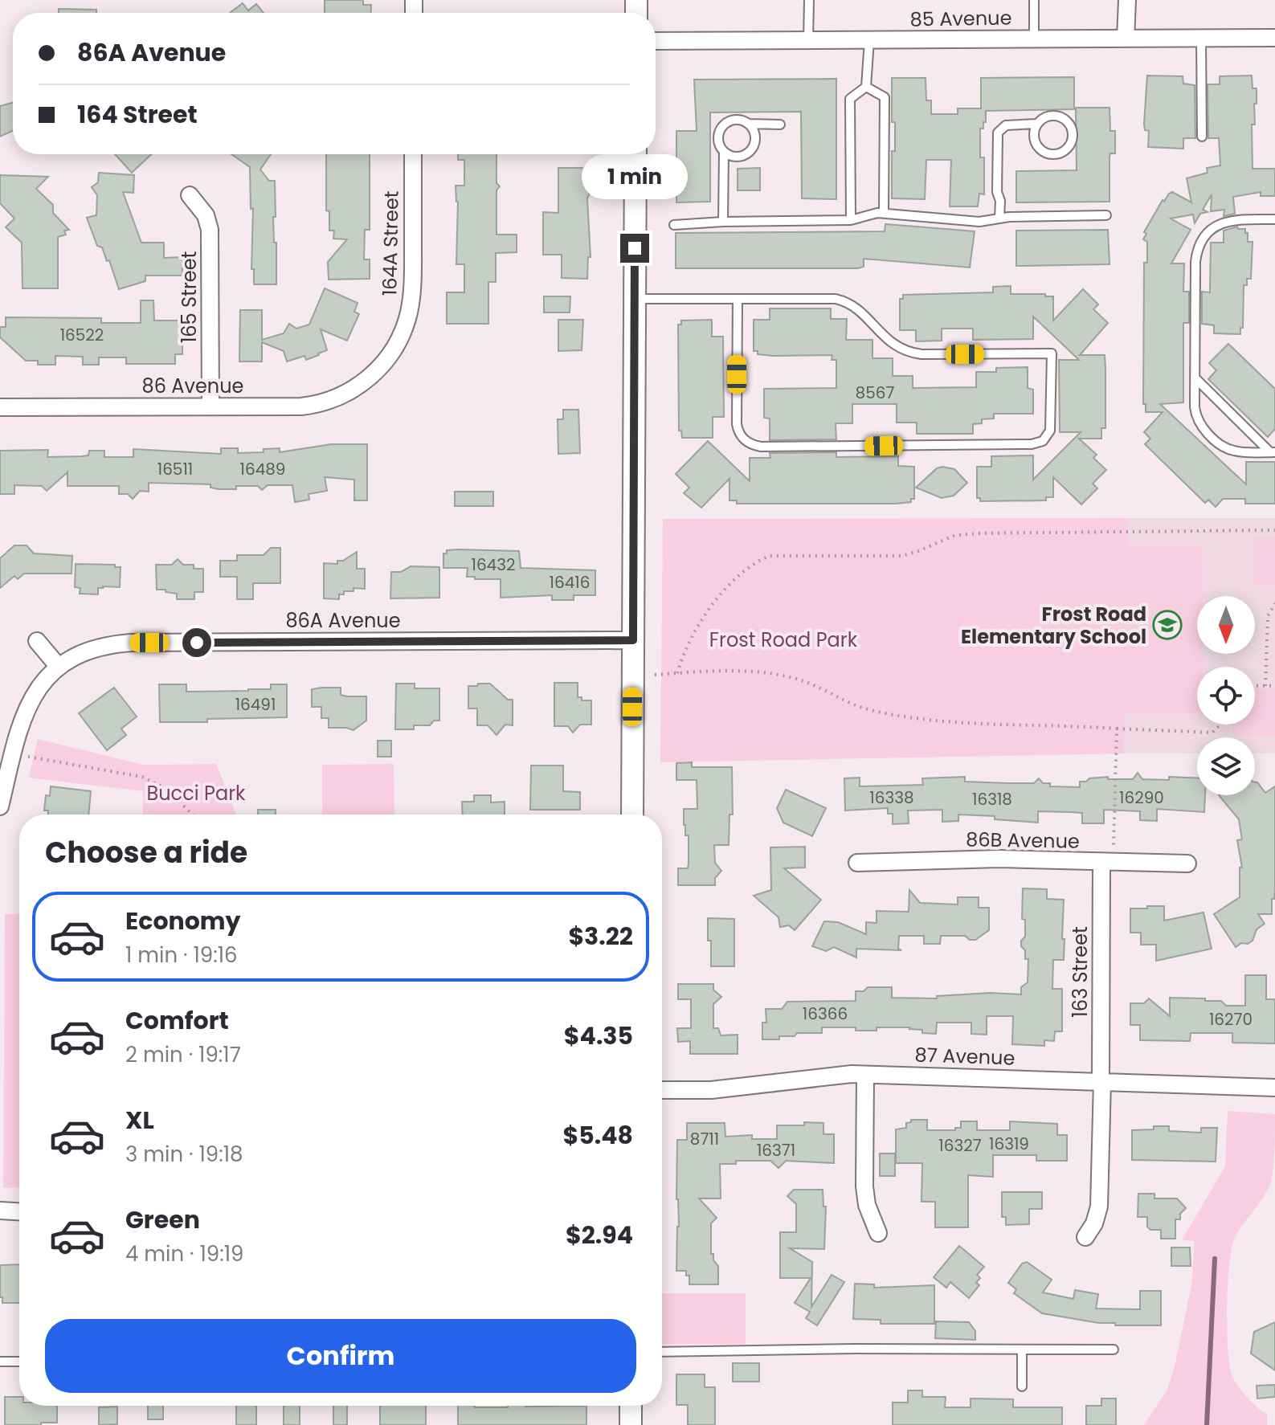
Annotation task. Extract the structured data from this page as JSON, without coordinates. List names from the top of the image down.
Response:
{
  "streets": {
    "street": [
      "85 Avenue",
      "164A Street",
      "165 Street",
      "86 Avenue",
      "86A Avenue",
      "86B Avenue",
      "163 Street",
      "87 Avenue"
    ]
  },
  "crossings": [
    ["164A Street", "86 Avenue"],
    ["165 Street", "86 Avenue"],
    ["86B Avenue", "163 Street"],
    ["163 Street", "87 Avenue"]
  ],
  "parks": ["Frost Road Park", "Bucci Park"],
  "places": {
    "school or university": ["Frost Road Elementary School"]
  },
  "house_numbers": [
    "16522",
    "8567",
    "16511",
    "16489",
    "16432",
    "16416",
    "16491",
    "16338",
    "16290",
    "16318",
    "16366",
    "16270",
    "8711",
    "16319",
    "16327",
    "16371"
  ],
  "north": "bottom",
  "page": {
    "banner": ["86A Avenue", "164 Street"],
    "bubble": "1 min",
    "heading": "Choose a ride",
    "list": [
      {
        "name": "Economy",
        "note": "1 min · 19:16",
        "value": "$3.22"
      },
      {
        "name": "Comfort",
        "note": "2 min · 19:17",
        "value": "$4.35"
      },
      {
        "name": "XL",
        "note": "3 min · 19:18",
        "value": "$5.48"
      },
      {
        "name": "Green",
        "note": "4 min · 19:19",
        "value": "$2.94"
      }
    ],
    "buttons": "Confirm"
  }
}
